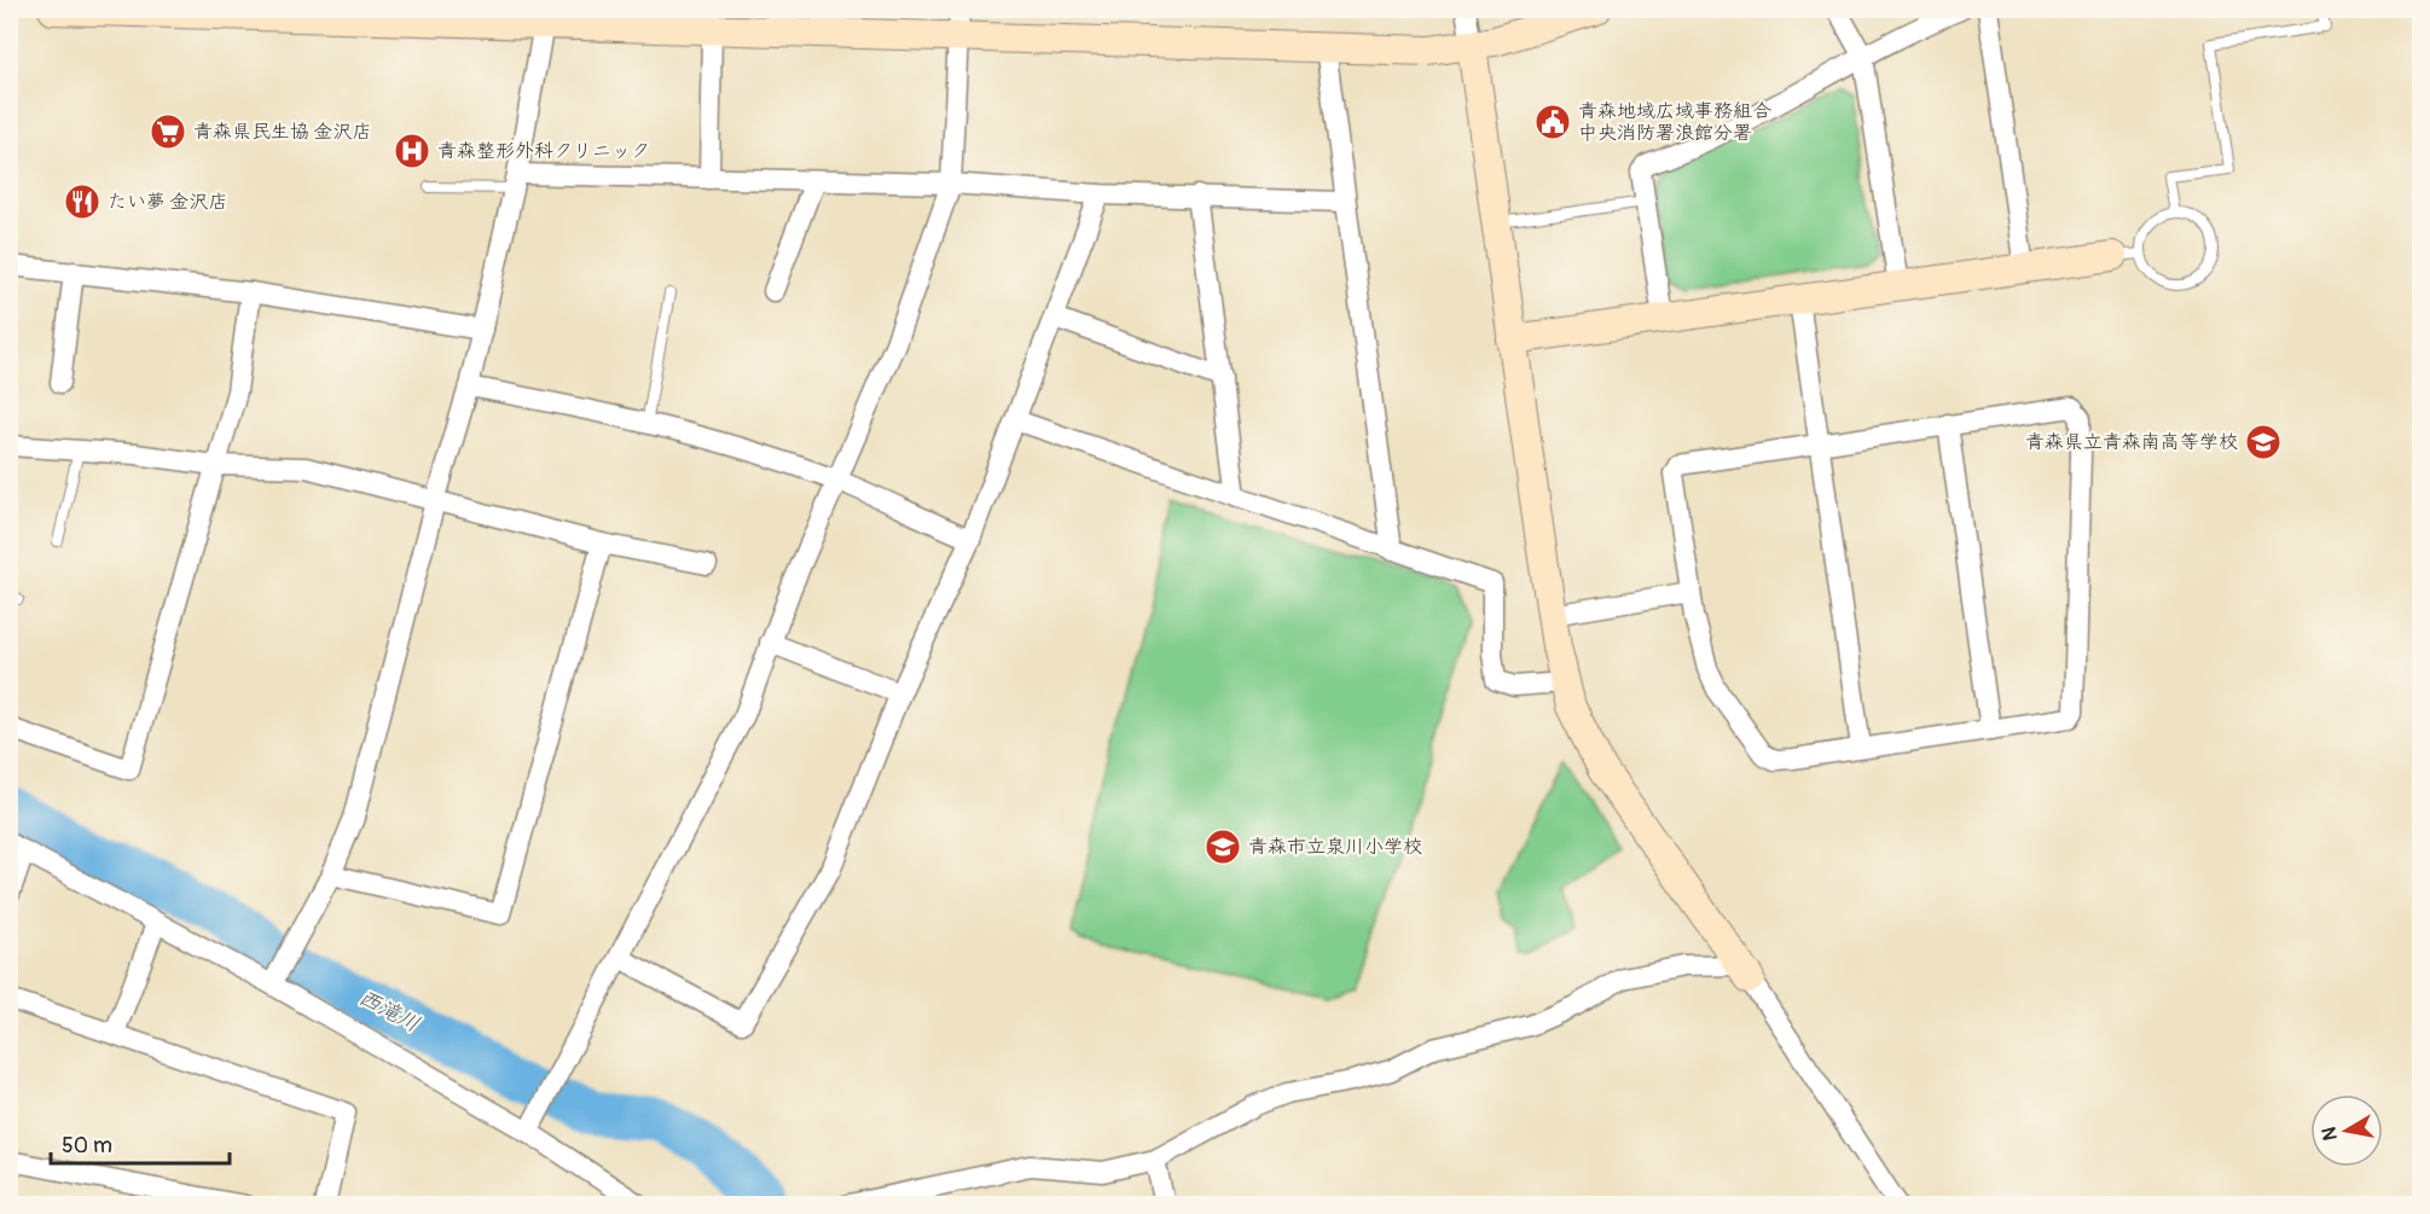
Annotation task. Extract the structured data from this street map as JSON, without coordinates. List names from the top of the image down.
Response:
{
  "water": ["西滝川"],
  "places": {
    "public building": ["青森地域広域事務組合 中央消防署浪館分署"],
    "supermarket": ["青森県民生協 金沢店"],
    "hospital": ["青森整形外科クリニック"],
    "restaurant": ["たい夢 金沢店"],
    "school or university": ["青森県立青森南高等学校", "青森市立泉川小学校"]
  },
  "scale_bar": "50 m",
  "north": "left"
}
